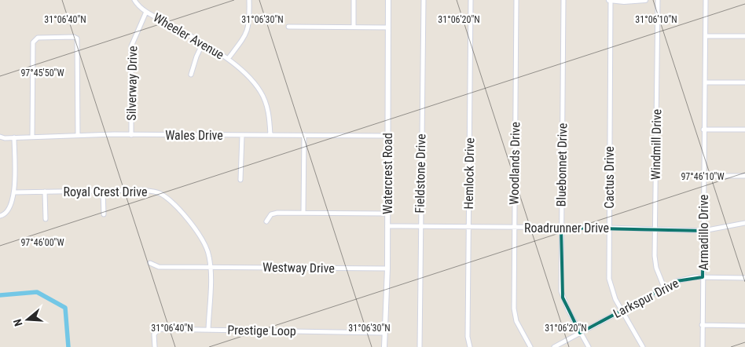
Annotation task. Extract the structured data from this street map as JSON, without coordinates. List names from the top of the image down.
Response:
{
  "streets": {
    "street": [
      "Wheeler Avenue",
      "Silverway Drive",
      "Wales Drive",
      "Windmill Drive",
      "Woodlands Drive",
      "Bluebonnet Drive",
      "Watercrest Road",
      "Fieldstone Drive",
      "Hemlock Drive",
      "Cactus Drive",
      "Royal Crest Drive",
      "Roadrunner Drive",
      "Armadillo Drive",
      "Westway Drive",
      "Larkspur Drive",
      "Prestige Loop"
    ]
  },
  "crossings": [
    ["Wheeler Avenue", "Silverway Drive"],
    ["Wheeler Avenue", "Wales Drive"],
    ["Silverway Drive", "Wales Drive"],
    ["Wales Drive", "Watercrest Road"],
    ["Windmill Drive", "Roadrunner Drive"],
    ["Windmill Drive", "Larkspur Drive"],
    ["Woodlands Drive", "Roadrunner Drive"],
    ["Bluebonnet Drive", "Roadrunner Drive"],
    ["Bluebonnet Drive", "Larkspur Drive"],
    ["Watercrest Road", "Roadrunner Drive"],
    ["Watercrest Road", "Westway Drive"],
    ["Watercrest Road", "Prestige Loop"],
    ["Fieldstone Drive", "Roadrunner Drive"],
    ["Hemlock Drive", "Roadrunner Drive"],
    ["Cactus Drive", "Roadrunner Drive"],
    ["Cactus Drive", "Larkspur Drive"],
    ["Royal Crest Drive", "Westway Drive"],
    ["Royal Crest Drive", "Prestige Loop"],
    ["Roadrunner Drive", "Armadillo Drive"],
    ["Armadillo Drive", "Larkspur Drive"]
  ],
  "north": "left",
  "coordinates": [
    "31°06'40\"N",
    "31°06'30\"N",
    "31°06'20\"N",
    "31°06'10\"N",
    "97°45'50\"W",
    "97°46'10\"W",
    "97°46'00\"W"
  ]
}
